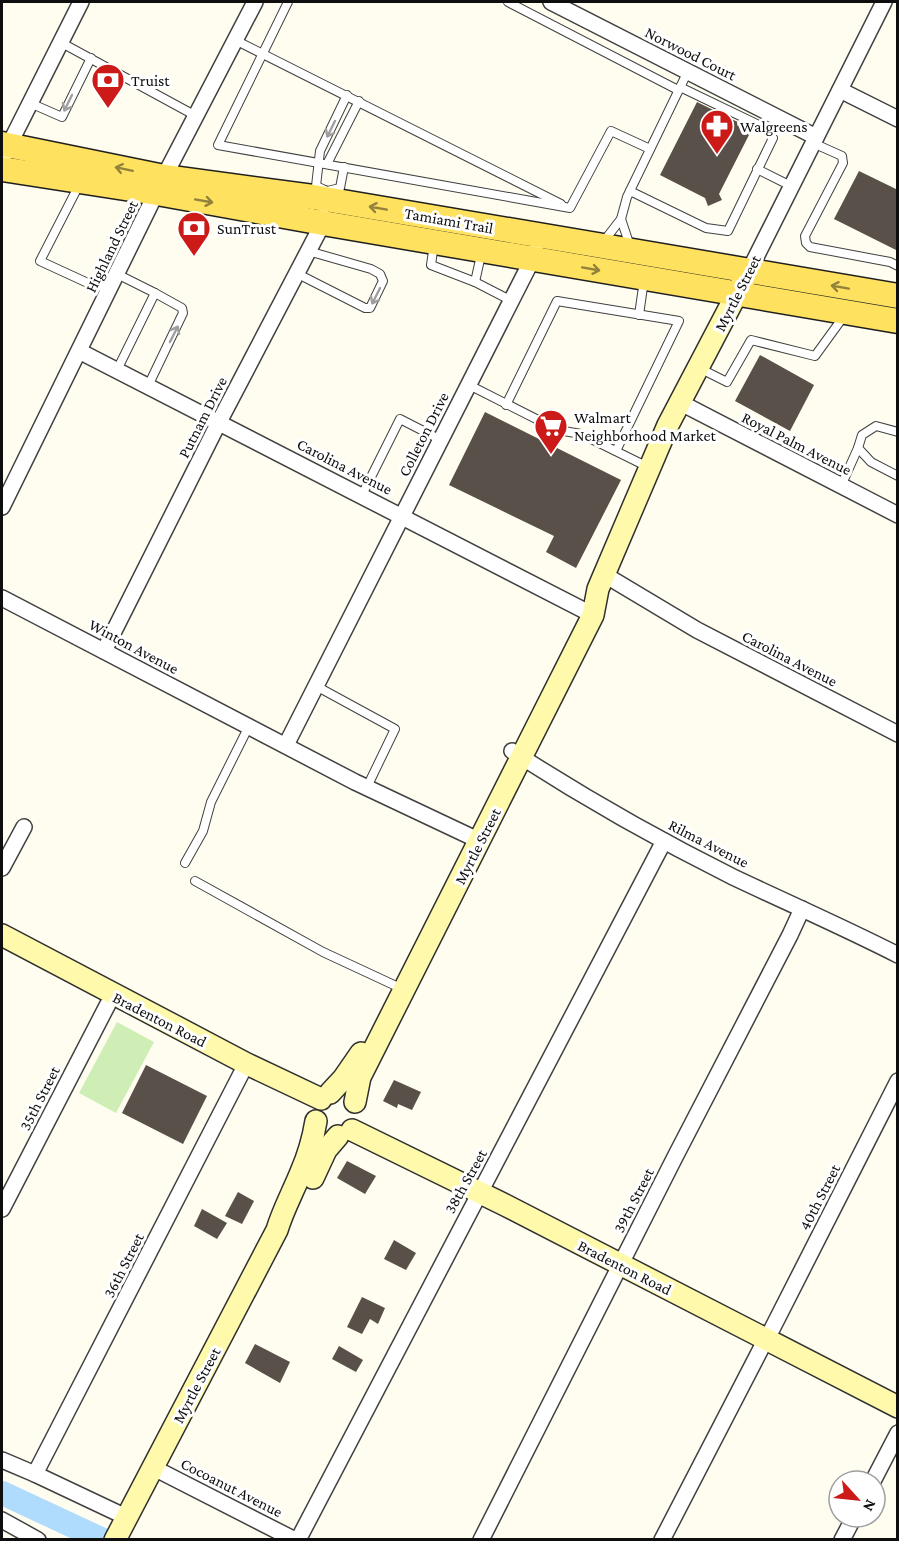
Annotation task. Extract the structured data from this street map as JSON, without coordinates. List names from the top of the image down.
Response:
{
  "streets": {
    "main road": ["Tamiami Trail"],
    "street": [
      "Norwood Court",
      "Highland Street",
      "Myrtle Street",
      "Putnam Drive",
      "Colleton Drive",
      "Royal Palm Avenue",
      "Carolina Avenue",
      "Winton Avenue",
      "Rilma Avenue",
      "Bradenton Road",
      "35th Street",
      "38th Street",
      "40th Street",
      "39th Street",
      "36th Street",
      "Cocoanut Avenue"
    ]
  },
  "crossings": [
    ["Norwood Court", "Myrtle Street"],
    ["Tamiami Trail", "Highland Street"],
    ["Tamiami Trail", "Myrtle Street"],
    ["Tamiami Trail", "Putnam Drive"],
    ["Tamiami Trail", "Colleton Drive"],
    ["Highland Street", "Carolina Avenue"],
    ["Myrtle Street", "Royal Palm Avenue"],
    ["Myrtle Street", "Carolina Avenue"],
    ["Myrtle Street", "Winton Avenue"],
    ["Myrtle Street", "Rilma Avenue"],
    ["Myrtle Street", "Bradenton Road"],
    ["Myrtle Street", "Cocoanut Avenue"],
    ["Putnam Drive", "Carolina Avenue"],
    ["Putnam Drive", "Winton Avenue"],
    ["Colleton Drive", "Carolina Avenue"],
    ["Colleton Drive", "Winton Avenue"],
    ["Rilma Avenue", "38th Street"],
    ["Rilma Avenue", "39th Street"],
    ["Bradenton Road", "35th Street"],
    ["Bradenton Road", "38th Street"],
    ["Bradenton Road", "40th Street"],
    ["Bradenton Road", "39th Street"],
    ["Bradenton Road", "36th Street"],
    ["38th Street", "Cocoanut Avenue"]
  ],
  "places": {
    "bank": ["Truist", "SunTrust"],
    "pharmacy": ["Walgreens"],
    "supermarket": ["Walmart Neighborhood Market"]
  },
  "north": "bottom right"
}
